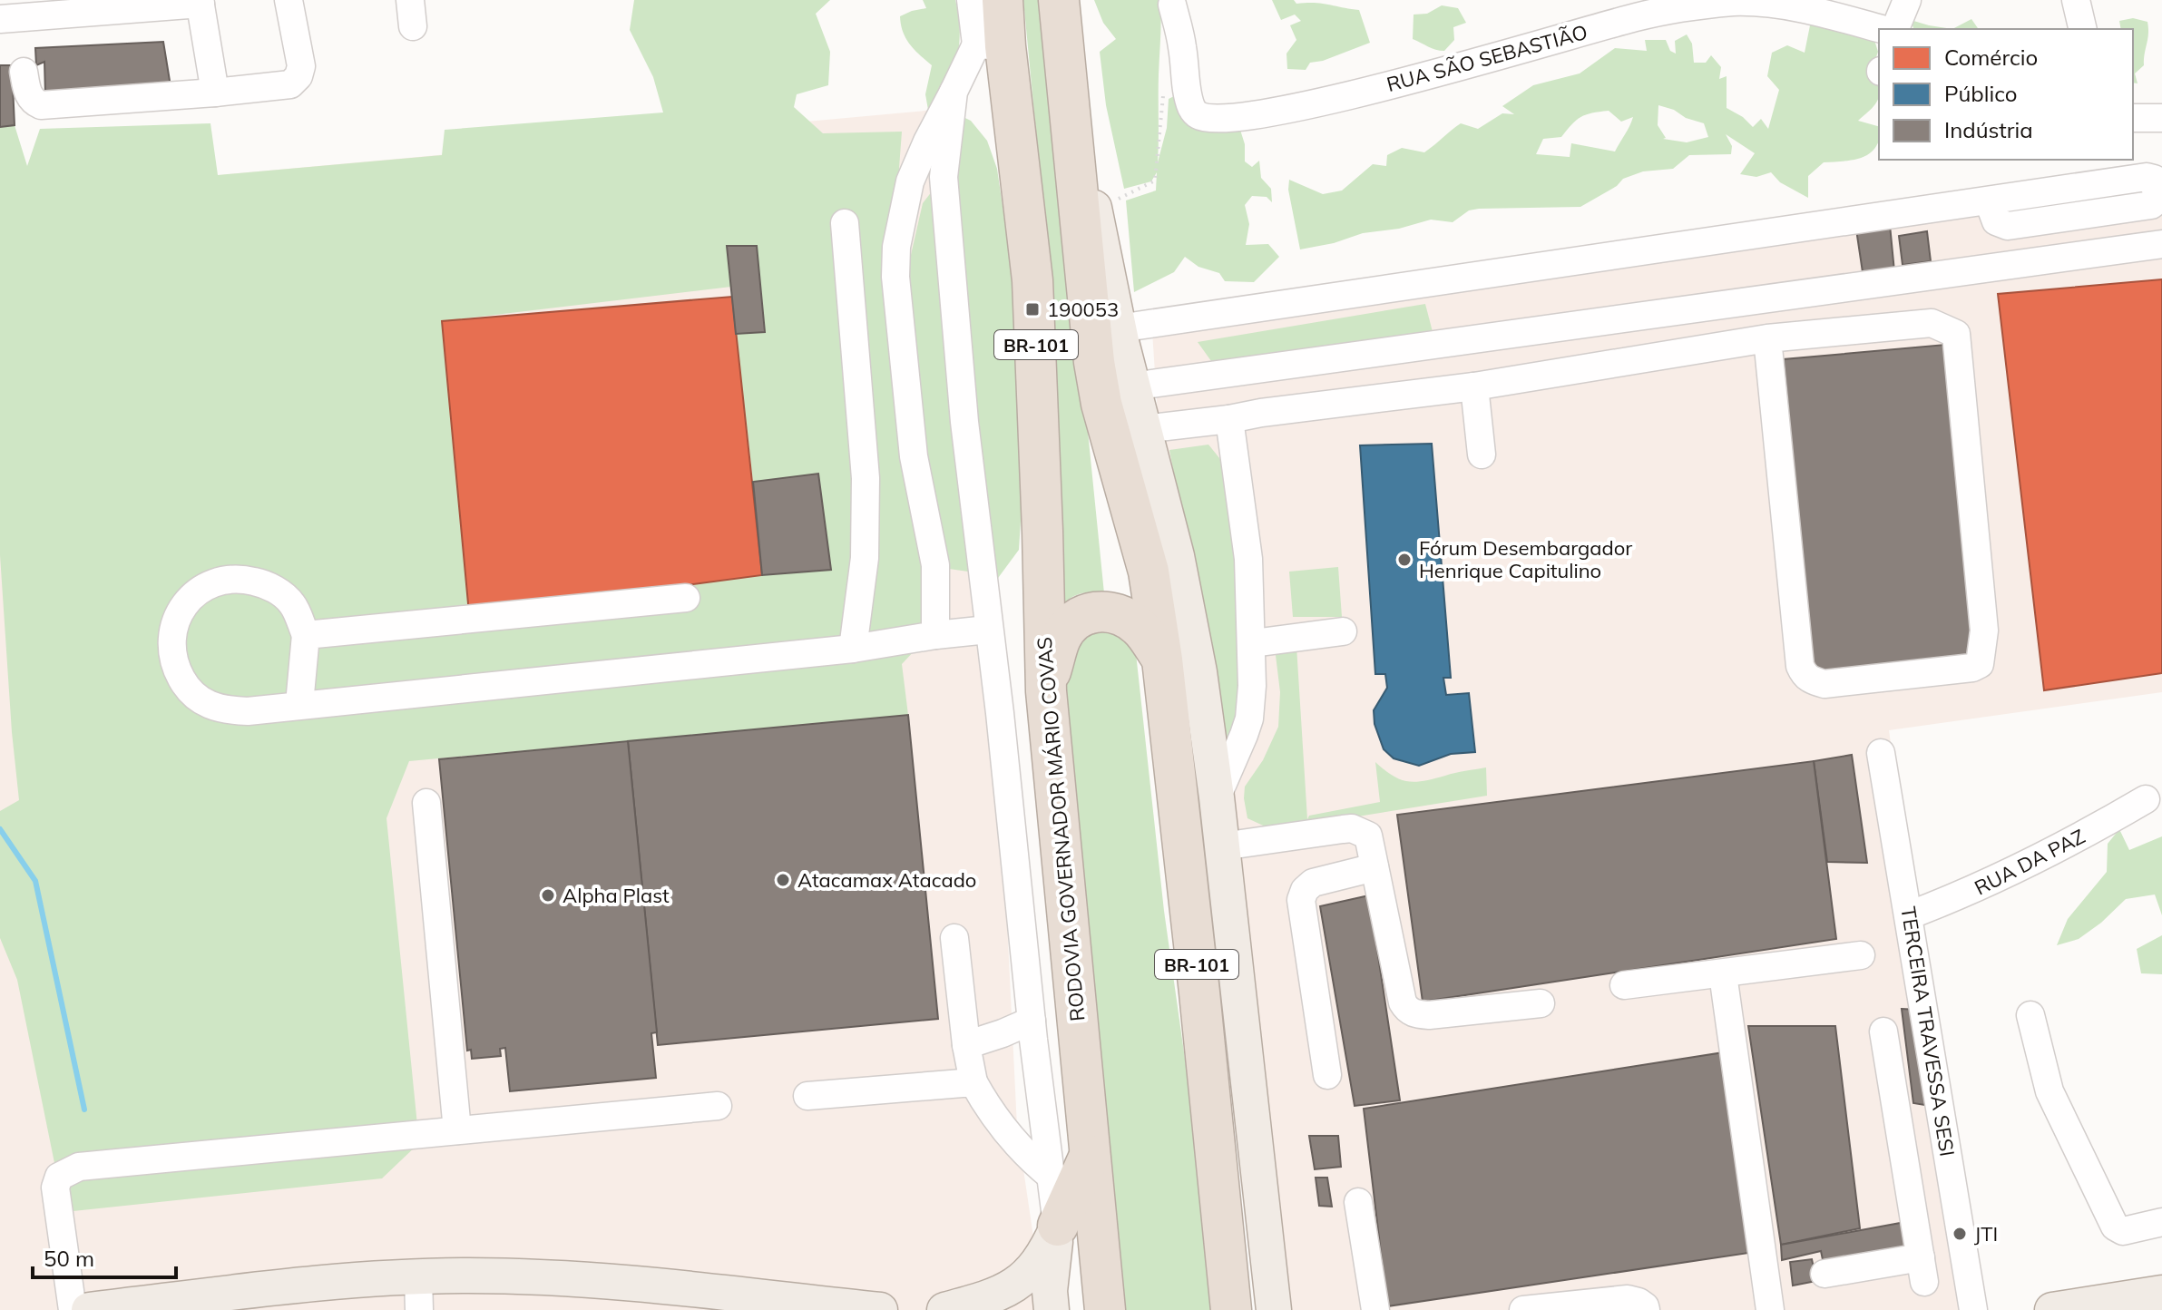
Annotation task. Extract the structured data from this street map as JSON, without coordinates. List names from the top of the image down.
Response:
{
  "streets": {
    "highway": ["BR-101", "RODOVIA GOVERNADOR MÁRIO COVAS"],
    "street": ["RUA SÃO SEBASTIÃO", "RUA DA PAZ", "TERCEIRA TRAVESSA SESI"]
  },
  "crossings": [
    ["RUA DA PAZ", "TERCEIRA TRAVESSA SESI"]
  ],
  "places": {
    "transit": ["190053"],
    "other": [
      "Fórum Desembargador Henrique Capitulino",
      "Atacamax Atacado",
      "Alpha Plast",
      "JTI"
    ]
  },
  "legend": ["Comércio", "Público", "Indústria"],
  "scale_bar": "50 m"
}
